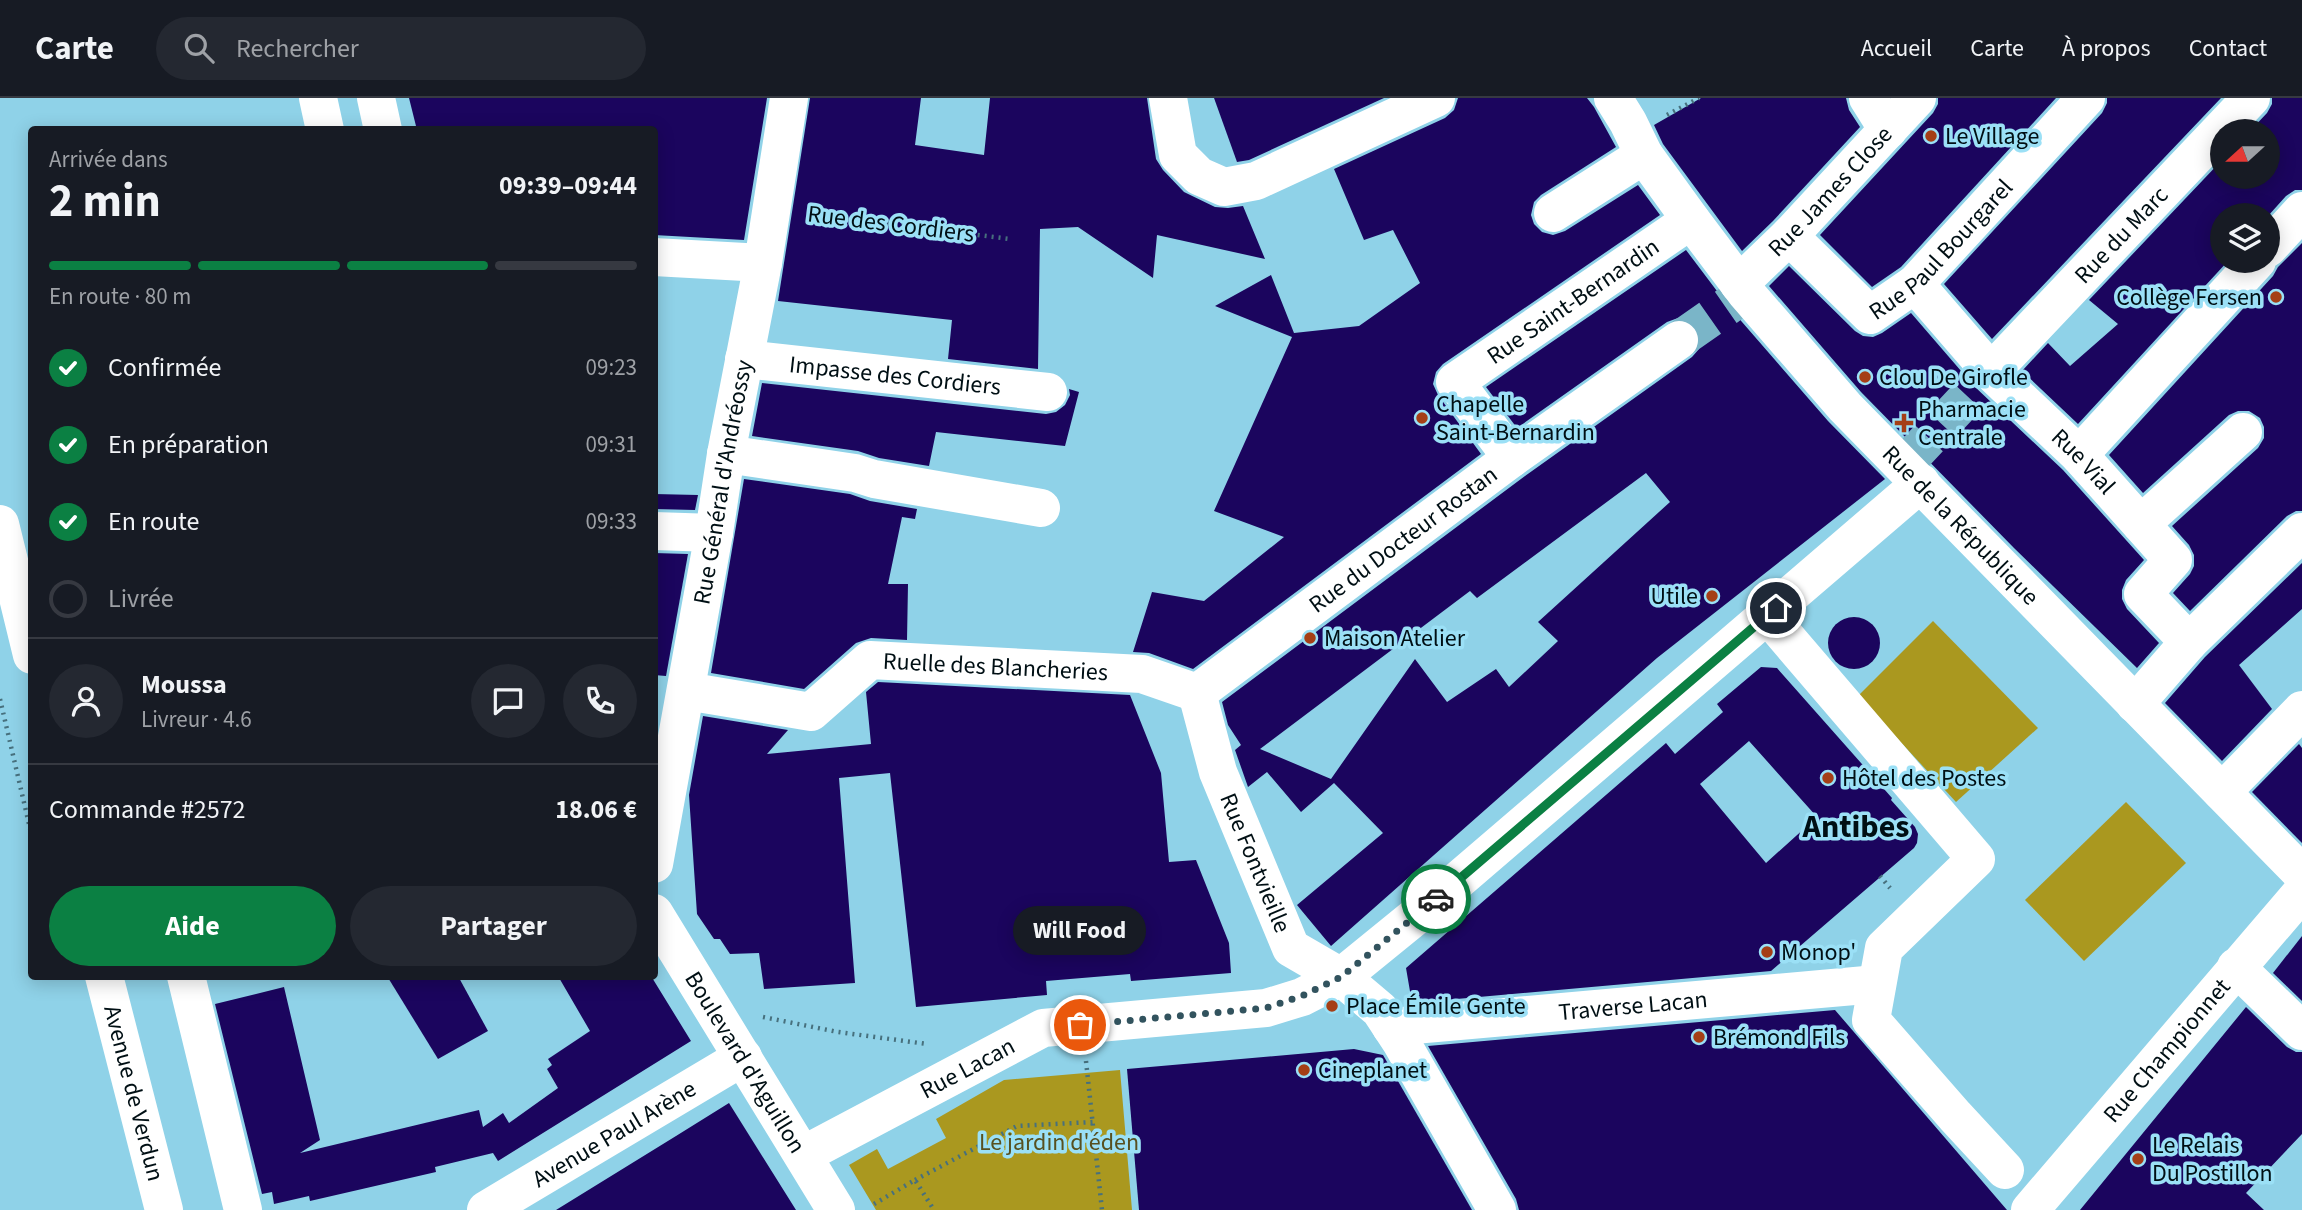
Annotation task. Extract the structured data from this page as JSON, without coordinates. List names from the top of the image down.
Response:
{
  "streets": {
    "street": [
      "Rue James Close",
      "Rue du Marc",
      "Rue Paul Bourgarel",
      "Rue Saint-Bernardin",
      "Impasse des Cordiers",
      "Rue Vial",
      "Rue Général d'Andréossy",
      "Rue de la République",
      "Rue du Docteur Rostan",
      "Ruelle des Blancheries",
      "Rue Fontvieille",
      "Traverse Lacan",
      "Rue Championnet",
      "Boulevard d'Aguillon",
      "Rue Lacan",
      "Avenue de Verdun",
      "Avenue Paul Arène"
    ],
    "path": ["Rue des Cordiers"]
  },
  "crossings": [
    ["Rue James Close", "Rue Paul Bourgarel"],
    ["Rue James Close", "Rue de la République"],
    ["Rue des Cordiers", "Rue Général d'Andréossy"],
    ["Rue du Marc", "Rue Vial"],
    ["Rue Paul Bourgarel", "Rue Vial"],
    ["Rue Saint-Bernardin", "Rue de la République"],
    ["Rue Saint-Bernardin", "Rue du Docteur Rostan"],
    ["Impasse des Cordiers", "Rue Général d'Andréossy"],
    ["Rue Général d'Andréossy", "Ruelle des Blancheries"],
    ["Rue de la République", "Rue Lacan"],
    ["Rue du Docteur Rostan", "Ruelle des Blancheries"],
    ["Rue du Docteur Rostan", "Rue Fontvieille"],
    ["Ruelle des Blancheries", "Rue Fontvieille"],
    ["Rue Fontvieille", "Traverse Lacan"],
    ["Rue Fontvieille", "Rue Lacan"],
    ["Boulevard d'Aguillon", "Rue Lacan"],
    ["Boulevard d'Aguillon", "Avenue Paul Arène"]
  ],
  "districts": ["Antibes"],
  "parks": ["Le jardin d'éden"],
  "places": {
    "other": [
      "Le Village",
      "Collège Fersen",
      "Clou De Girofle",
      "Chapelle Saint-Bernardin",
      "Utile",
      "Maison Atelier",
      "Hôtel des Postes",
      "Monop'",
      "Place Émile Gente",
      "Will Food",
      "Brémond Fils",
      "Cineplanet",
      "Le Relais Du Postillon"
    ],
    "health": ["Pharmacie Centrale"]
  },
  "north": "left",
  "page": {
    "header": "Carte",
    "search": "Rechercher",
    "nav": [
      "Accueil",
      "Carte",
      "À propos",
      "Contact"
    ],
    "heading": ["2 min", "Arrivée dans", "09:39–09:44"],
    "panel": [
      "Moussa",
      "Livreur · 4.6",
      "Commande #2572",
      "18.06 €"
    ],
    "bar": "En route · 80 m",
    "list": [
      ["Confirmée", "09:23"],
      ["En préparation", "09:31"],
      ["En route", "09:33"],
      "Livrée"
    ],
    "buttons": ["Aide", "Partager"],
    "bubble": "Will Food"
  }
}
